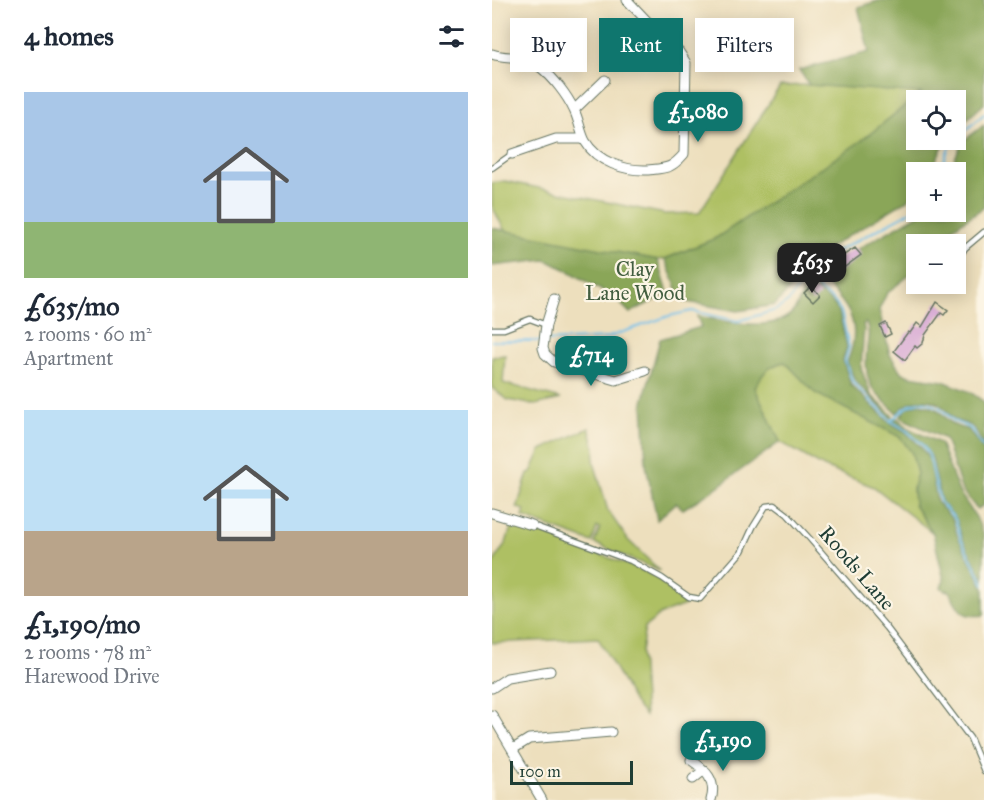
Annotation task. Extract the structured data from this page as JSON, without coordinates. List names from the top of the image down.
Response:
{
  "streets": {
    "lane": ["Roods Lane"]
  },
  "parks": ["Clay Lane Wood"],
  "scale_bar": "100 m",
  "page": {
    "heading": "4 homes",
    "chip": ["Buy", "Rent", "Filters"],
    "list": [
      {
        "name": "£635/mo",
        "note": "2 rooms · 60 m² · Apartment"
      },
      {
        "name": "£1,190/mo",
        "note": "2 rooms · 78 m² · Harewood Drive"
      }
    ],
    "map_buttons": ["+", "−"],
    "price": [
      "£1,080",
      "£635",
      "£714",
      "£1,190"
    ],
    "scale": "100 m"
  }
}
